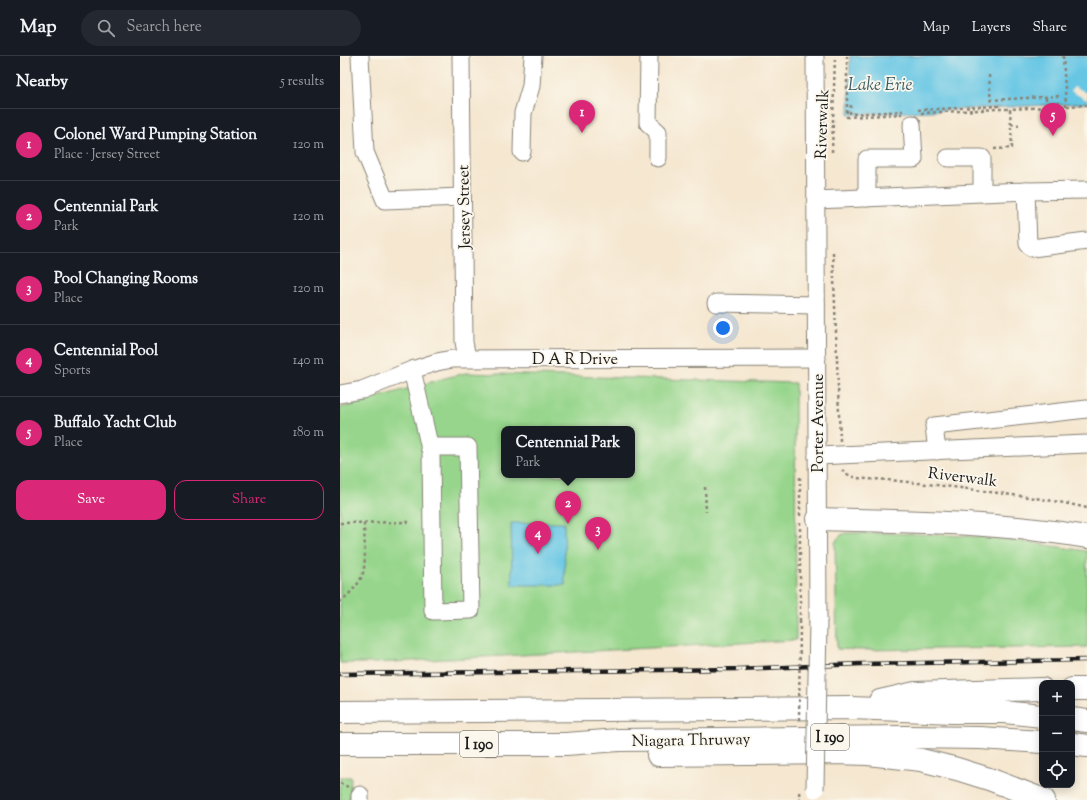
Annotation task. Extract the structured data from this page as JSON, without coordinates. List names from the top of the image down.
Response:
{
  "streets": {
    "highway": ["I 190", "Niagara Thruway"],
    "street": ["Jersey Street", "D A R Drive", "Porter Avenue"],
    "path": ["Riverwalk"]
  },
  "crossings": [
    ["Jersey Street", "D A R Drive"],
    ["D A R Drive", "Porter Avenue"]
  ],
  "water": ["Lake Erie"],
  "page": {
    "header": "Map",
    "search": "Search here",
    "nav": ["Map", "Layers", "Share"],
    "heading": ["Nearby", "5 results"],
    "pins": [
      "1",
      "5",
      "2",
      "3",
      "4"
    ],
    "list": [
      {
        "mark": "1",
        "name": "Colonel Ward Pumping Station",
        "note": "Place · Jersey Street",
        "value": "120 m"
      },
      {
        "mark": "2",
        "name": "Centennial Park",
        "note": "Park",
        "value": "120 m"
      },
      {
        "mark": "3",
        "name": "Pool Changing Rooms",
        "note": "Place",
        "value": "120 m"
      },
      {
        "mark": "4",
        "name": "Centennial Pool",
        "note": "Sports",
        "value": "140 m"
      },
      {
        "mark": "5",
        "name": "Buffalo Yacht Club",
        "note": "Place",
        "value": "180 m"
      }
    ],
    "popup": ["Centennial Park", "Park"],
    "buttons": ["Save", "Share"],
    "map_buttons": ["+", "−"]
  }
}
